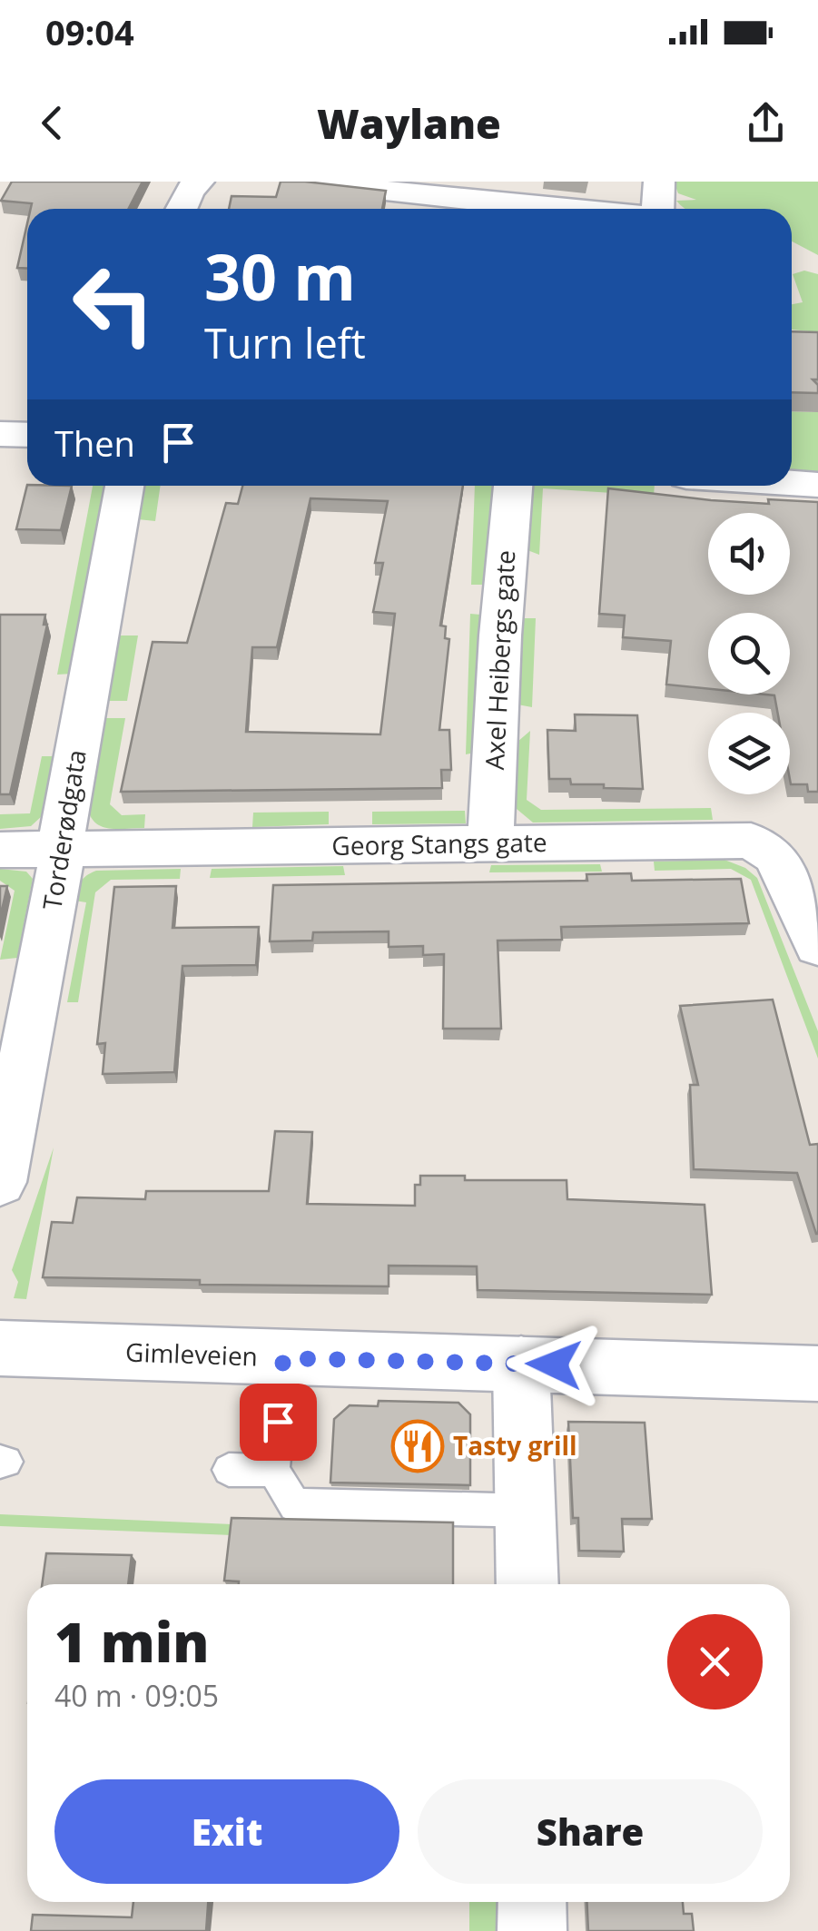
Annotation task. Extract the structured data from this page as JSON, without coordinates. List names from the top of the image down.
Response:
{
  "streets": {
    "street": [
      "Axel Heibergs gate",
      "Torderødgata",
      "Georg Stangs gate",
      "Gimleveien"
    ]
  },
  "crossings": [
    ["Axel Heibergs gate", "Georg Stangs gate"],
    ["Torderødgata", "Georg Stangs gate"]
  ],
  "places": {
    "restaurant": ["Tasty grill"]
  },
  "page": {
    "status": "09:04",
    "header": "Waylane",
    "turn": ["30 m", "Turn left"],
    "then": "Then",
    "heading": ["1 min", "40 m · 09:05"],
    "buttons": ["Exit", "Share"]
  }
}
